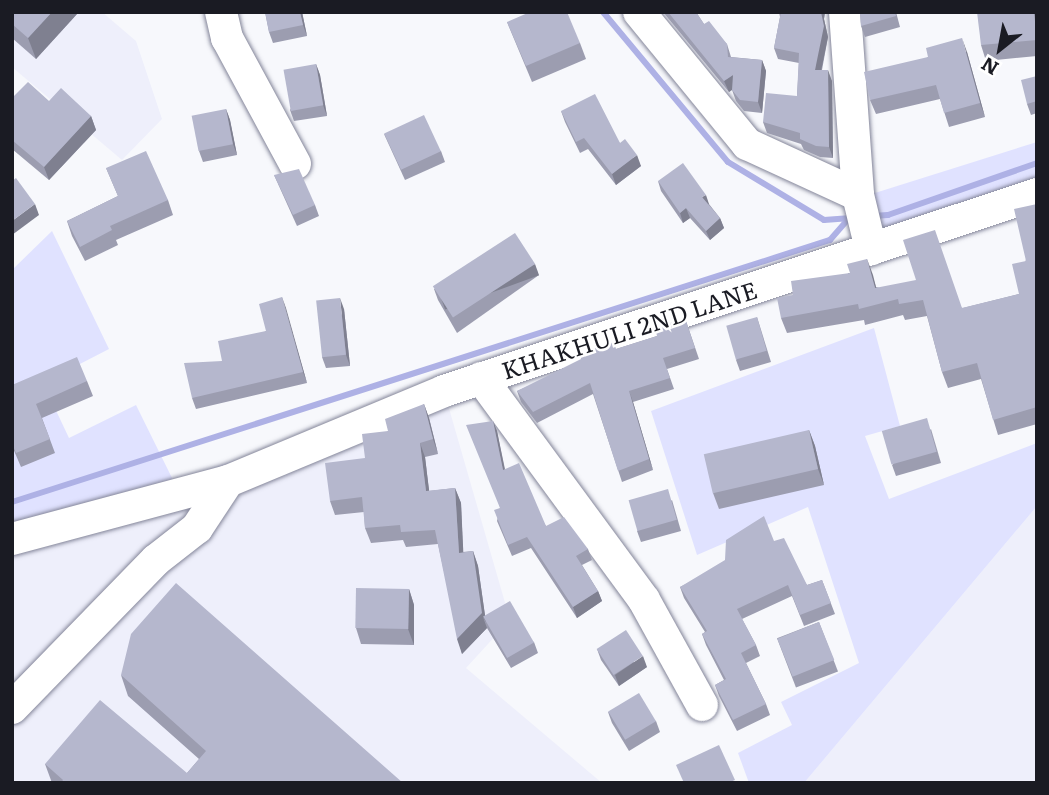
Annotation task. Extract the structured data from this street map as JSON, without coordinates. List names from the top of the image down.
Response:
{
  "streets": {
    "street": ["KHAKHULI 2ND LANE"]
  },
  "north": "bottom left"
}
